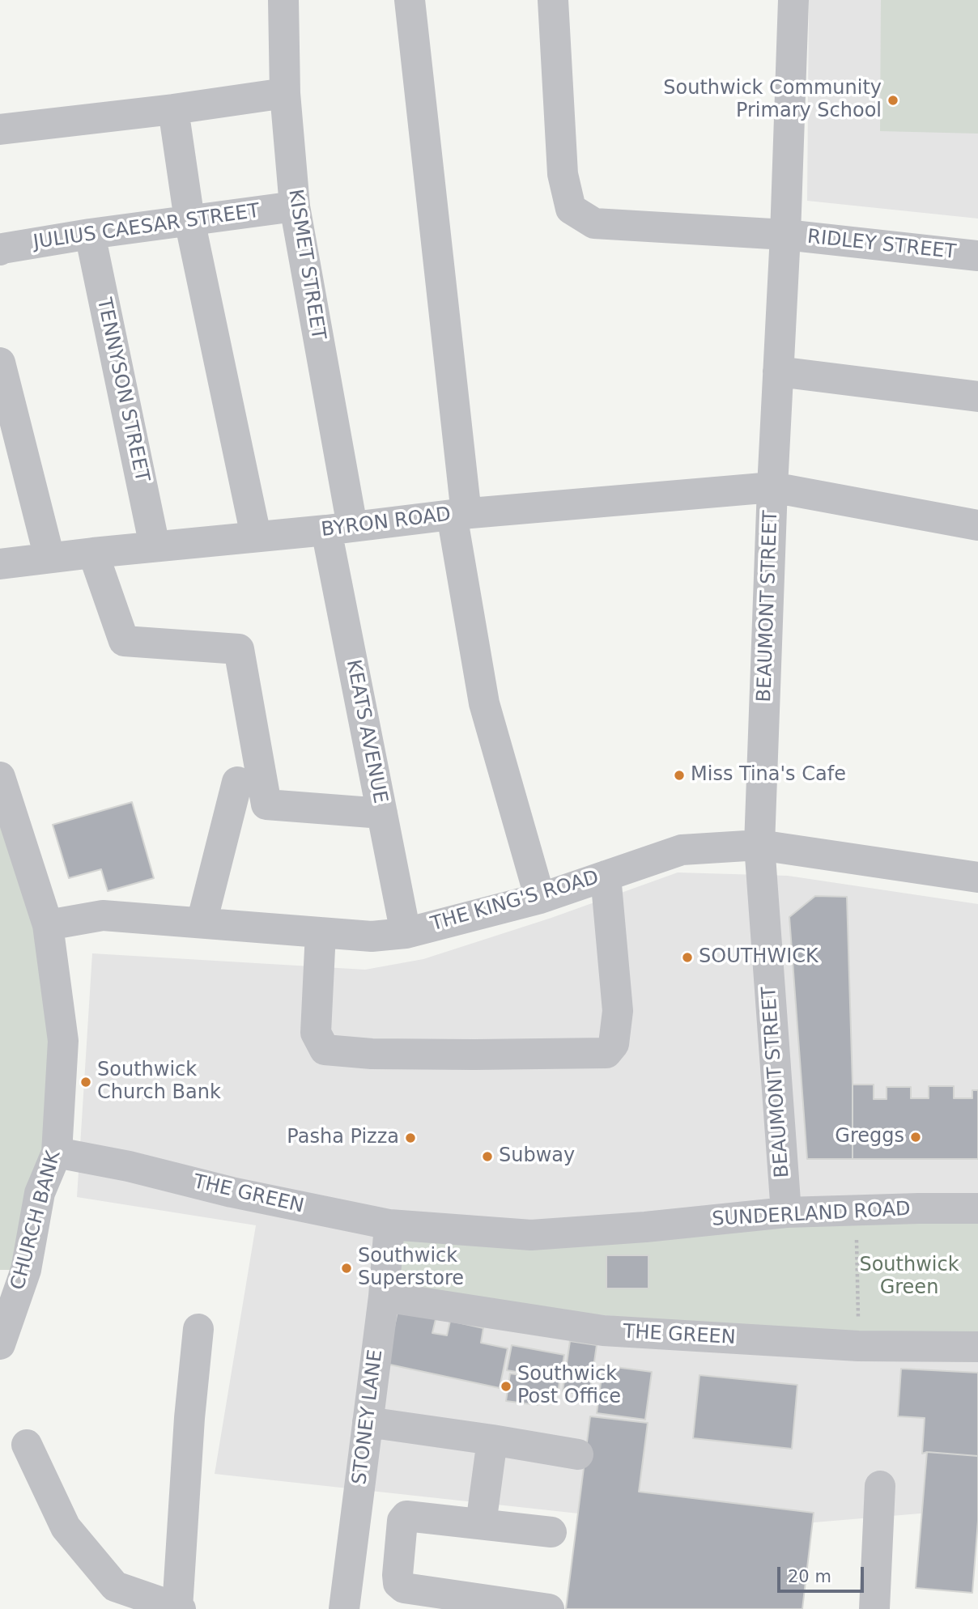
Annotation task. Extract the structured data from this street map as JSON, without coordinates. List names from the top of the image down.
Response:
{
  "streets": {
    "street": [
      "JULIUS CAESAR STREET",
      "RIDLEY STREET",
      "KISMET STREET",
      "TENNYSON STREET",
      "BYRON ROAD",
      "BEAUMONT STREET",
      "KEATS AVENUE",
      "THE KING'S ROAD",
      "THE GREEN",
      "SUNDERLAND ROAD",
      "CHURCH BANK",
      "STONEY LANE"
    ]
  },
  "crossings": [
    ["JULIUS CAESAR STREET", "KISMET STREET"],
    ["JULIUS CAESAR STREET", "TENNYSON STREET"],
    ["RIDLEY STREET", "BEAUMONT STREET"],
    ["KISMET STREET", "BYRON ROAD"],
    ["KISMET STREET", "KEATS AVENUE"],
    ["TENNYSON STREET", "BYRON ROAD"],
    ["BYRON ROAD", "BEAUMONT STREET"],
    ["BYRON ROAD", "KEATS AVENUE"],
    ["BEAUMONT STREET", "THE KING'S ROAD"],
    ["BEAUMONT STREET", "SUNDERLAND ROAD"],
    ["KEATS AVENUE", "THE KING'S ROAD"],
    ["THE KING'S ROAD", "CHURCH BANK"],
    ["THE GREEN", "SUNDERLAND ROAD"],
    ["THE GREEN", "CHURCH BANK"],
    ["THE GREEN", "STONEY LANE"]
  ],
  "parks": ["Southwick Green"],
  "places": [
    "Southwick Community Primary School",
    "Miss Tina's Cafe",
    "SOUTHWICK",
    "Southwick Church Bank",
    "Greggs",
    "Pasha Pizza",
    "Subway",
    "Southwick Superstore",
    "Southwick Post Office"
  ],
  "scale_bar": "20 m"
}
